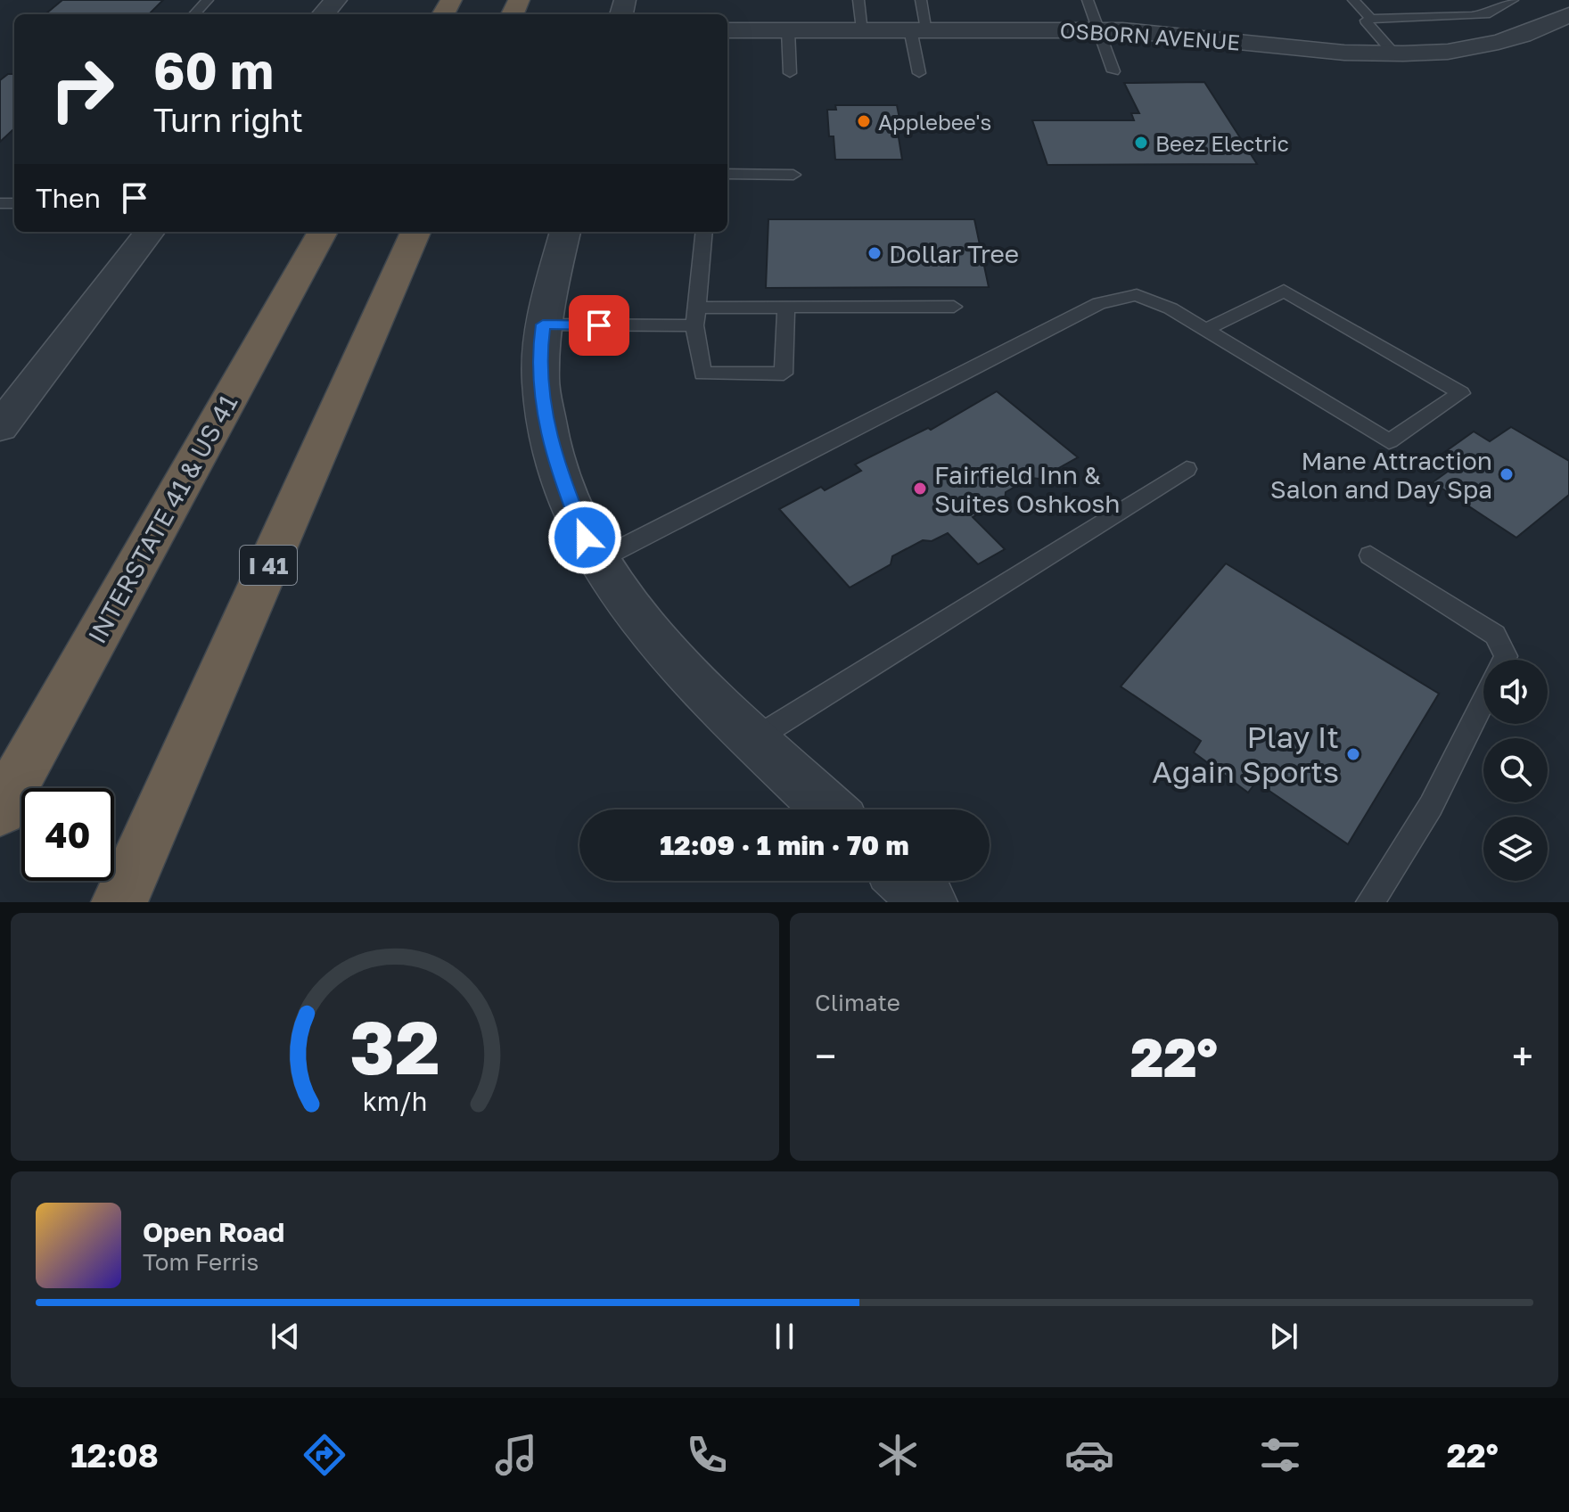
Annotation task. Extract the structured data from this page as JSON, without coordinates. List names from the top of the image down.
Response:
{
  "streets": {
    "highway": ["INTERSTATE 41 & US 41", "I 41"],
    "street": ["OSBORN AVENUE"]
  },
  "places": [
    "Applebee's",
    "Beez Electric",
    "Dollar Tree",
    "Mane Attraction Salon and Day Spa",
    "Fairfield Inn & Suites Oshkosh",
    "Play It Again Sports"
  ],
  "page": {
    "turn": ["60 m", "Turn right"],
    "then": "Then",
    "limit": "40",
    "trip": "12:09 · 1 min · 70 m",
    "tile": "Climate",
    "heat": ["−", "22°", "+"],
    "song": ["Open Road", "Tom Ferris"],
    "tabs": ["12:08", "22°"],
    "gauge": ["32", "km/h"]
  }
}
